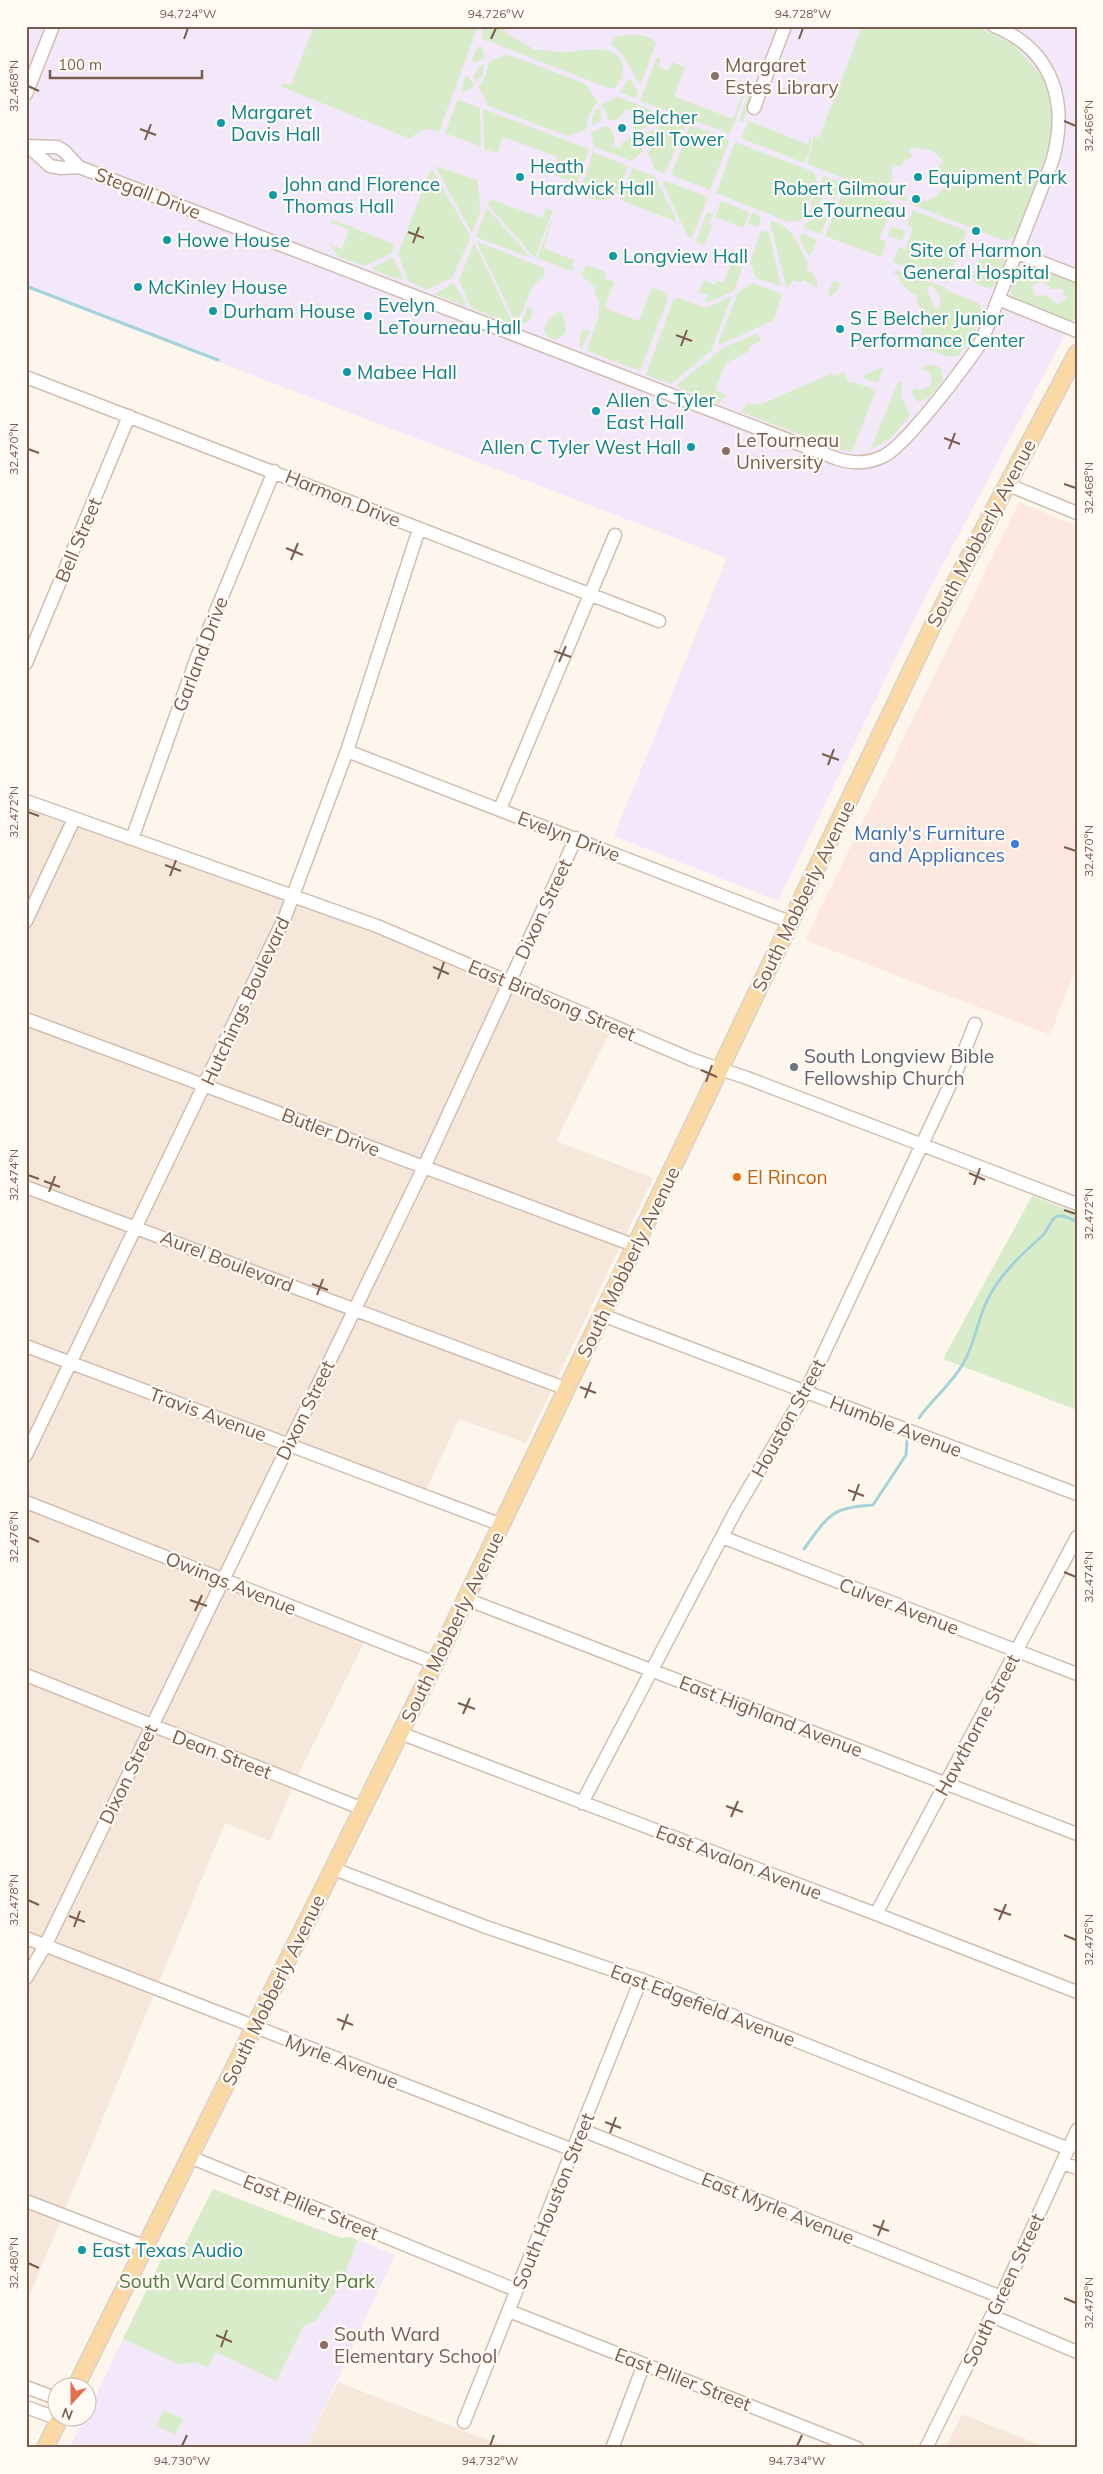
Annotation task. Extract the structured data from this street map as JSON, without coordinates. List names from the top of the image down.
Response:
{
  "streets": {
    "main road": ["South Mobberly Avenue"],
    "street": [
      "Stegall Drive",
      "Harmon Drive",
      "Bell Street",
      "Garland Drive",
      "Evelyn Drive",
      "Dixon Street",
      "East Birdsong Street",
      "Hutchings Boulevard",
      "Butler Drive",
      "Aurel Boulevard",
      "Travis Avenue",
      "Houston Street",
      "Humble Avenue",
      "Owings Avenue",
      "Culver Avenue",
      "East Highland Avenue",
      "Hawthorne Street",
      "Dean Street",
      "East Avalon Avenue",
      "East Edgefield Avenue",
      "Myrle Avenue",
      "South Houston Street",
      "East Pliler Street",
      "East Myrle Avenue",
      "South Green Street"
    ]
  },
  "crossings": [
    ["Harmon Drive", "Bell Street"],
    ["Harmon Drive", "Garland Drive"],
    ["Harmon Drive", "Hutchings Boulevard"],
    ["South Mobberly Avenue", "Evelyn Drive"],
    ["South Mobberly Avenue", "East Birdsong Street"],
    ["South Mobberly Avenue", "Butler Drive"],
    ["South Mobberly Avenue", "Aurel Boulevard"],
    ["South Mobberly Avenue", "Travis Avenue"],
    ["South Mobberly Avenue", "Humble Avenue"],
    ["South Mobberly Avenue", "Owings Avenue"],
    ["South Mobberly Avenue", "East Highland Avenue"],
    ["South Mobberly Avenue", "Dean Street"],
    ["South Mobberly Avenue", "East Avalon Avenue"],
    ["South Mobberly Avenue", "East Edgefield Avenue"],
    ["South Mobberly Avenue", "Myrle Avenue"],
    ["South Mobberly Avenue", "East Pliler Street"],
    ["Garland Drive", "East Birdsong Street"],
    ["Evelyn Drive", "Dixon Street"],
    ["Evelyn Drive", "Hutchings Boulevard"],
    ["Dixon Street", "East Birdsong Street"],
    ["Dixon Street", "Butler Drive"],
    ["Dixon Street", "Aurel Boulevard"],
    ["Dixon Street", "Travis Avenue"],
    ["Dixon Street", "Owings Avenue"],
    ["Dixon Street", "Dean Street"],
    ["Dixon Street", "Myrle Avenue"],
    ["East Birdsong Street", "Hutchings Boulevard"],
    ["East Birdsong Street", "Houston Street"],
    ["Hutchings Boulevard", "Butler Drive"],
    ["Hutchings Boulevard", "Aurel Boulevard"],
    ["Hutchings Boulevard", "Travis Avenue"],
    ["Houston Street", "Humble Avenue"],
    ["Houston Street", "Culver Avenue"],
    ["Houston Street", "East Highland Avenue"],
    ["Houston Street", "East Avalon Avenue"],
    ["Culver Avenue", "Hawthorne Street"],
    ["East Highland Avenue", "Hawthorne Street"],
    ["Hawthorne Street", "East Avalon Avenue"],
    ["East Edgefield Avenue", "South Houston Street"],
    ["East Edgefield Avenue", "South Green Street"],
    ["Myrle Avenue", "South Houston Street"],
    ["South Houston Street", "East Pliler Street"],
    ["South Houston Street", "East Myrle Avenue"],
    ["East Myrle Avenue", "South Green Street"]
  ],
  "parks": ["South Ward Community Park"],
  "places": [
    "Margaret Estes Library",
    "Margaret Davis Hall",
    "Belcher Bell Tower",
    "Heath Hardwick Hall",
    "Equipment Park",
    "John and Florence Thomas Hall",
    "Robert Gilmour LeTourneau",
    "Site of Harmon General Hospital",
    "Howe House",
    "Longview Hall",
    "McKinley House",
    "Durham House",
    "Evelyn LeTourneau Hall",
    "S E Belcher Junior Performance Center",
    "Mabee Hall",
    "Allen C Tyler East Hall",
    "Allen C Tyler West Hall",
    "LeTourneau University",
    "Manly's Furniture and Appliances",
    "South Longview Bible Fellowship Church",
    "El Rincon",
    "East Texas Audio",
    "South Ward Elementary School"
  ],
  "scale_bar": "100 m",
  "north": "bottom",
  "coordinates": [
    "94.724°W",
    "94.726°W",
    "94.728°W",
    "32.468°N",
    "32.466°N",
    "32.470°N",
    "32.472°N",
    "32.474°N",
    "32.476°N",
    "32.478°N",
    "32.480°N",
    "94.730°W",
    "94.732°W",
    "94.734°W"
  ]
}
